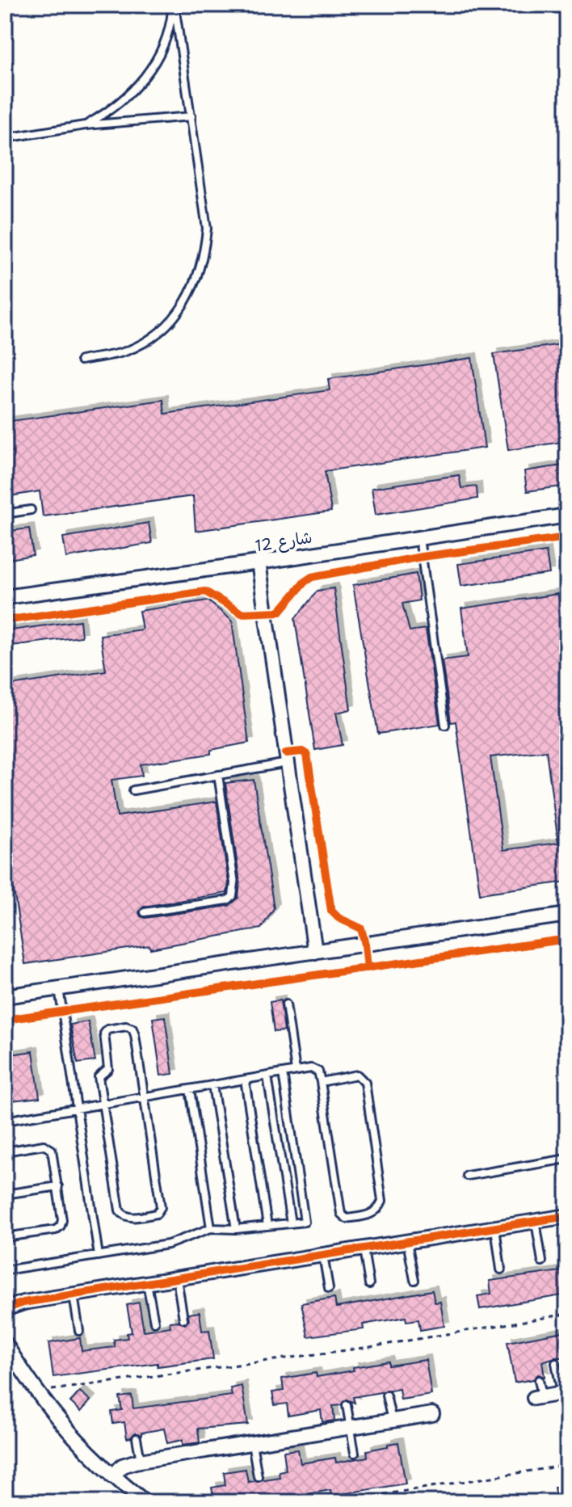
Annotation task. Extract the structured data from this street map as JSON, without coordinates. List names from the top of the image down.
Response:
{
  "streets": {
    "street": ["شارع 12"]
  }
}
